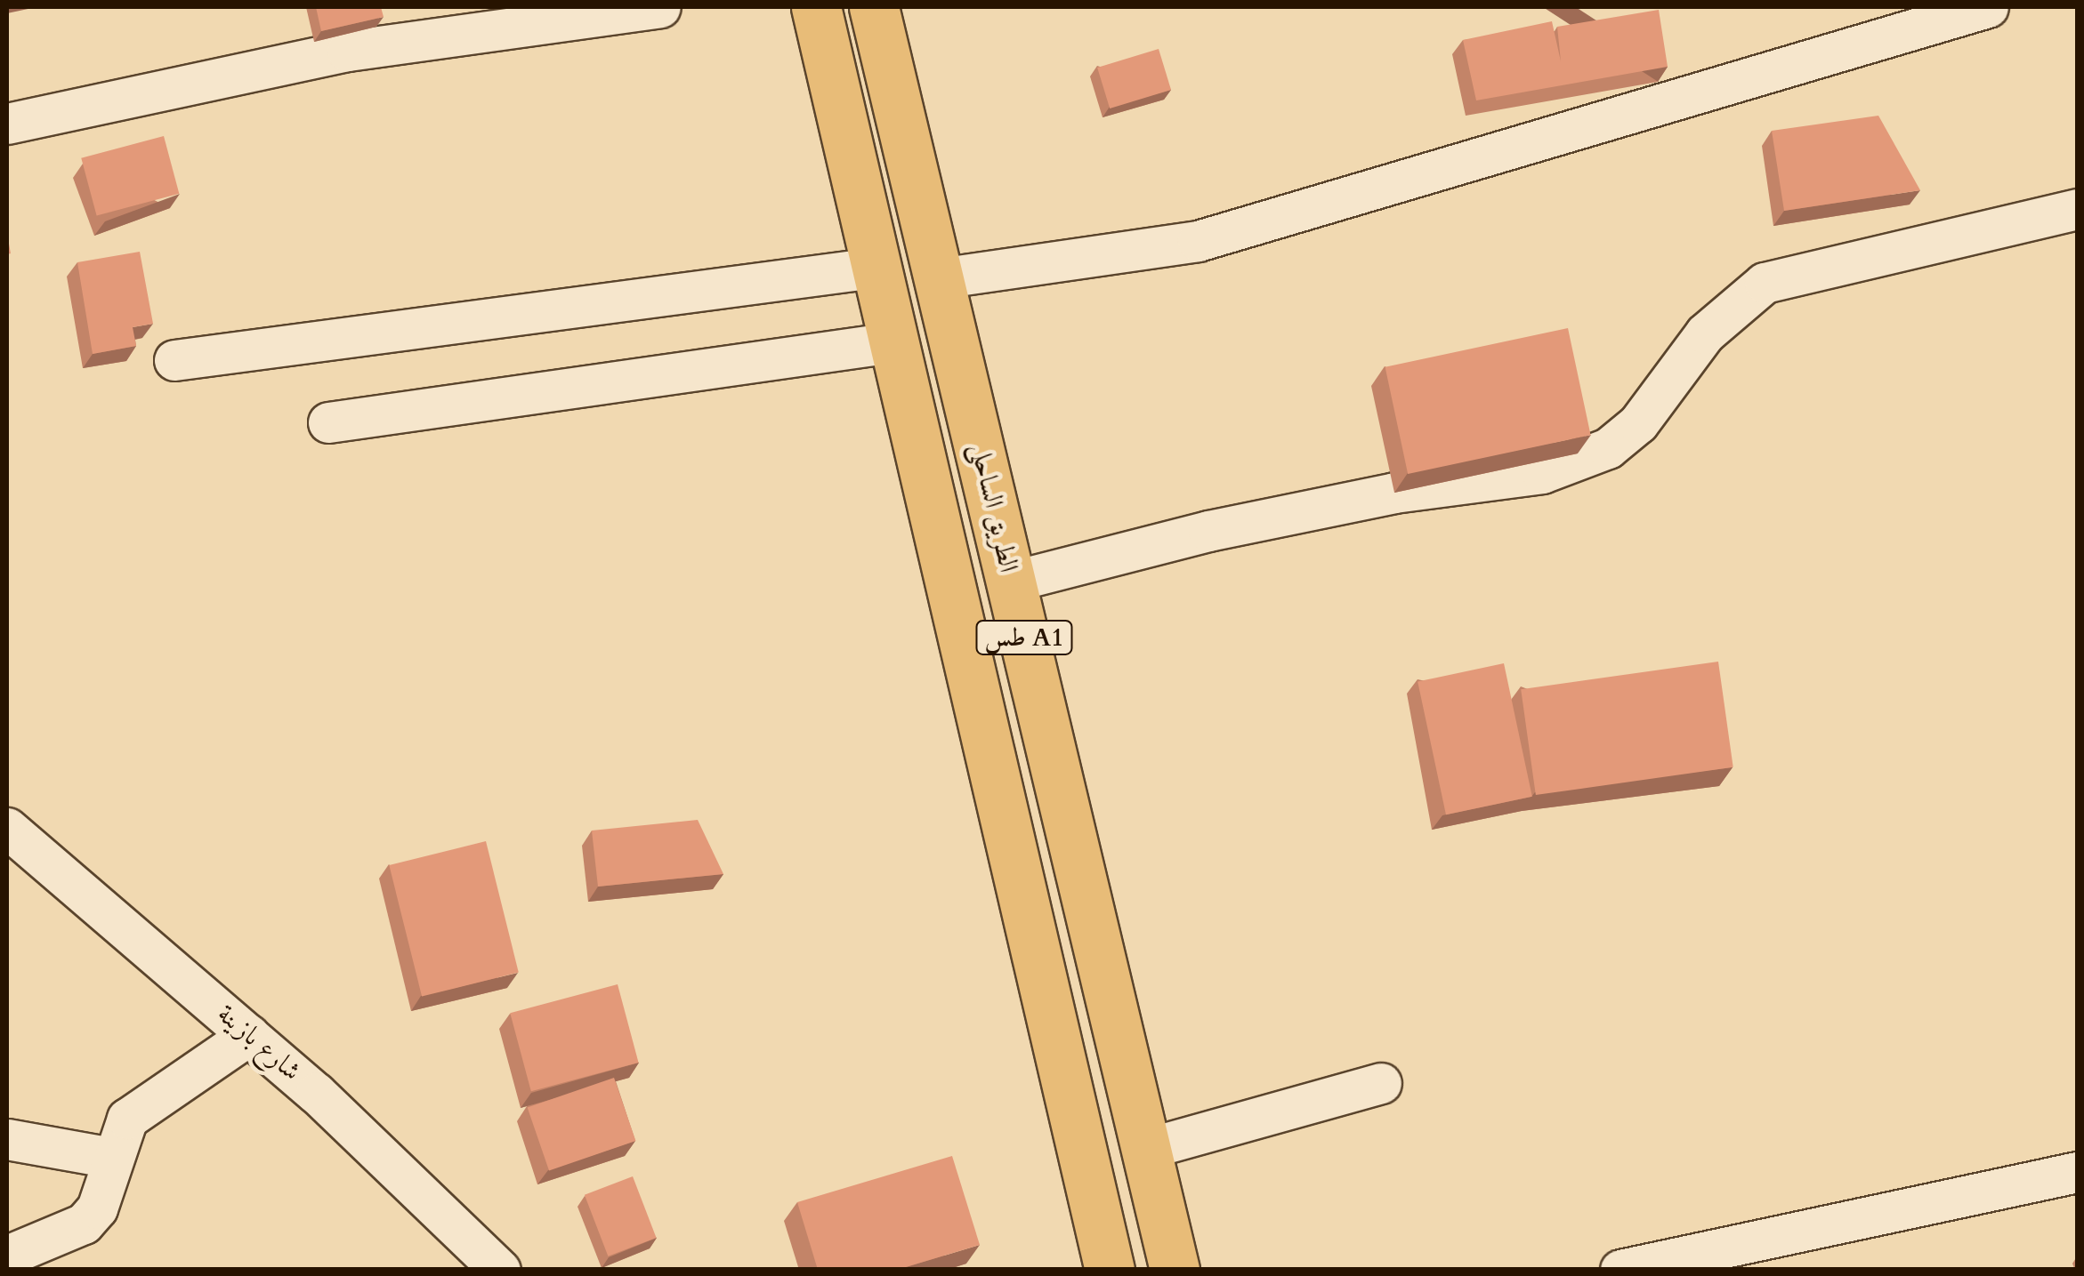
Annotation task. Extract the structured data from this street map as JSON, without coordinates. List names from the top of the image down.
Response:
{
  "streets": {
    "highway": ["الطريق الساحلى", "طس A1"],
    "street": ["شارع بازينة"]
  }
}
